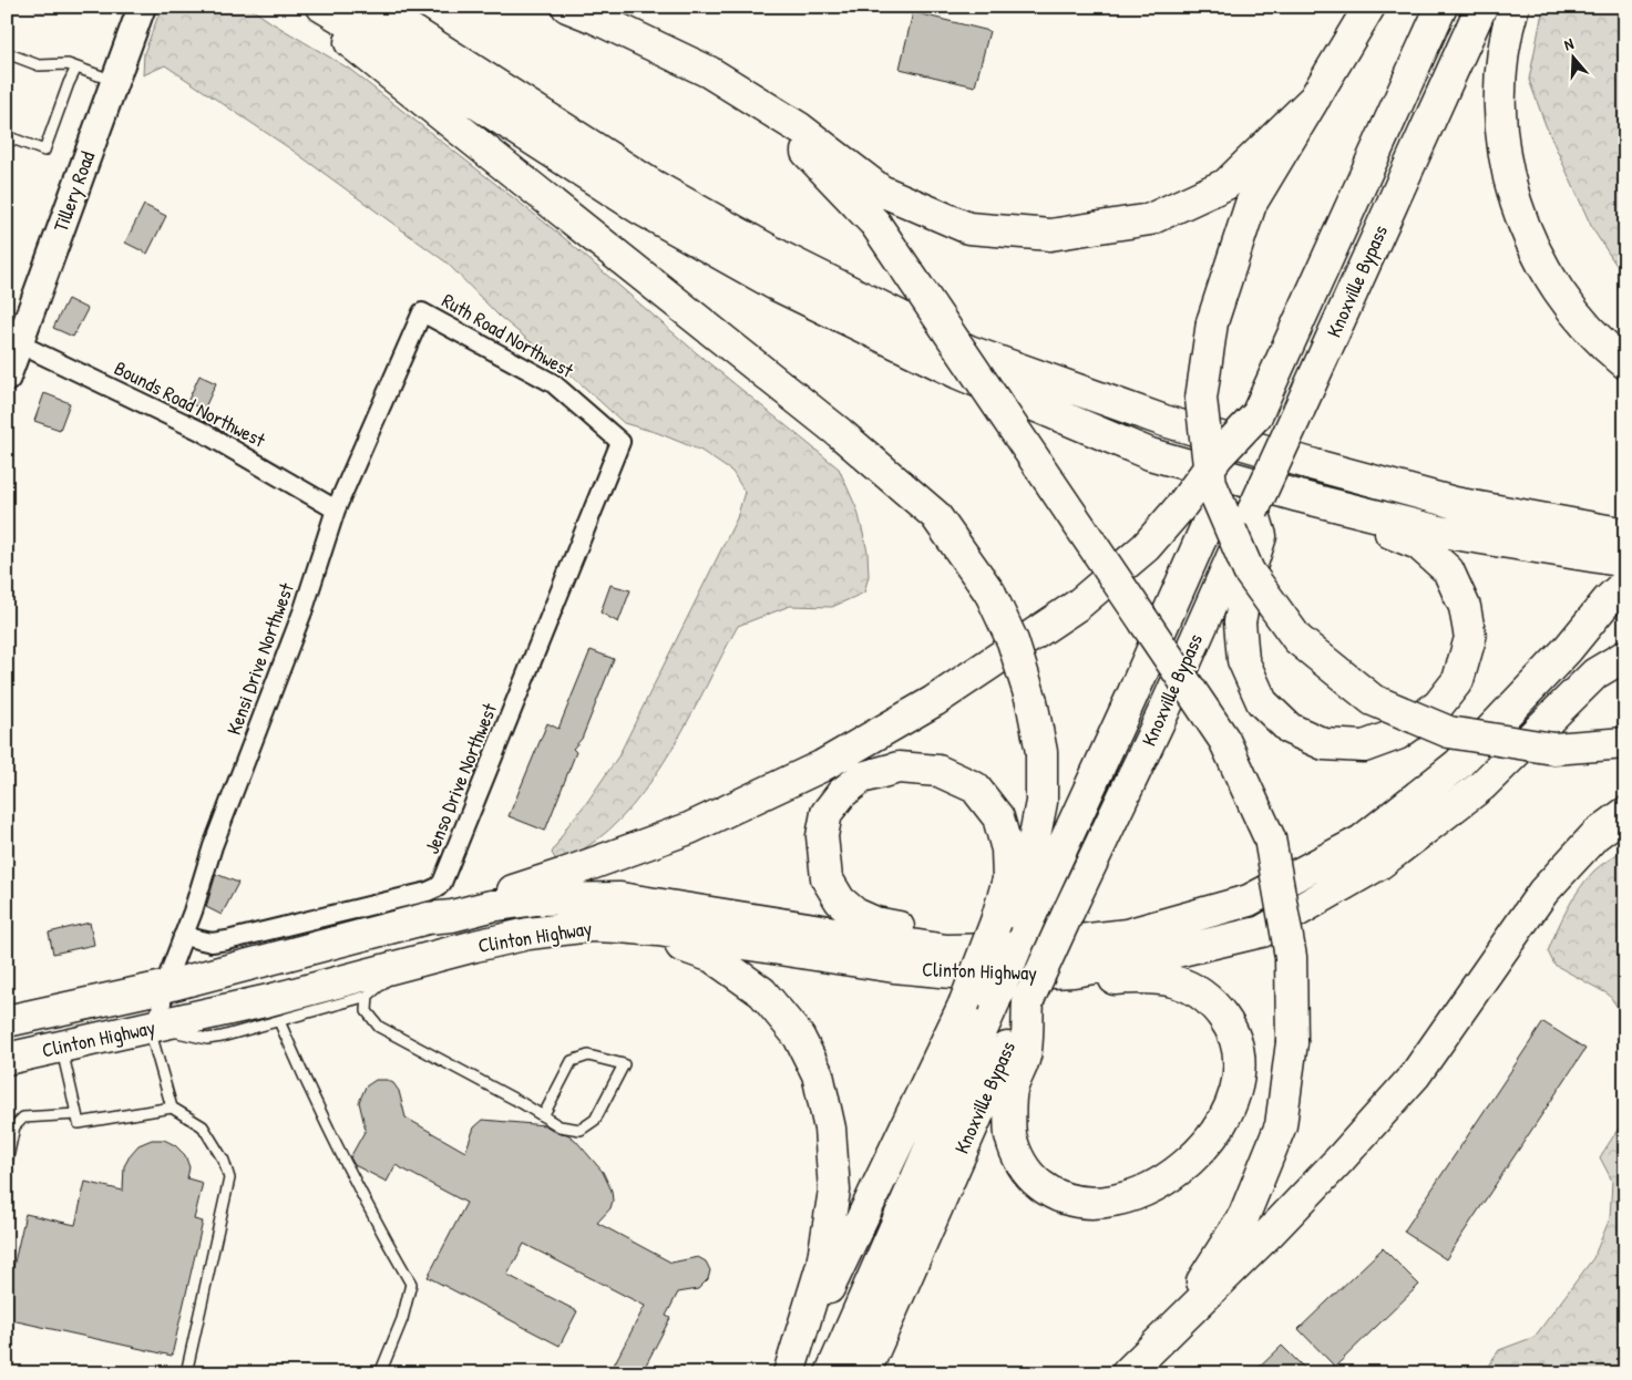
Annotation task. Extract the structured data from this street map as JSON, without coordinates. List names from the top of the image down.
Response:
{
  "streets": {
    "highway": ["Knoxville Bypass", "Clinton Highway"],
    "street": [
      "Tillery Road",
      "Ruth Road Northwest",
      "Bounds Road Northwest",
      "Kensi Drive Northwest",
      "Jenso Drive Northwest"
    ]
  },
  "crossings": [
    ["Tillery Road", "Bounds Road Northwest"],
    ["Ruth Road Northwest", "Kensi Drive Northwest"],
    ["Ruth Road Northwest", "Jenso Drive Northwest"],
    ["Bounds Road Northwest", "Kensi Drive Northwest"],
    ["Kensi Drive Northwest", "Jenso Drive Northwest"],
    ["Kensi Drive Northwest", "Clinton Highway"]
  ],
  "north": "top"
}
